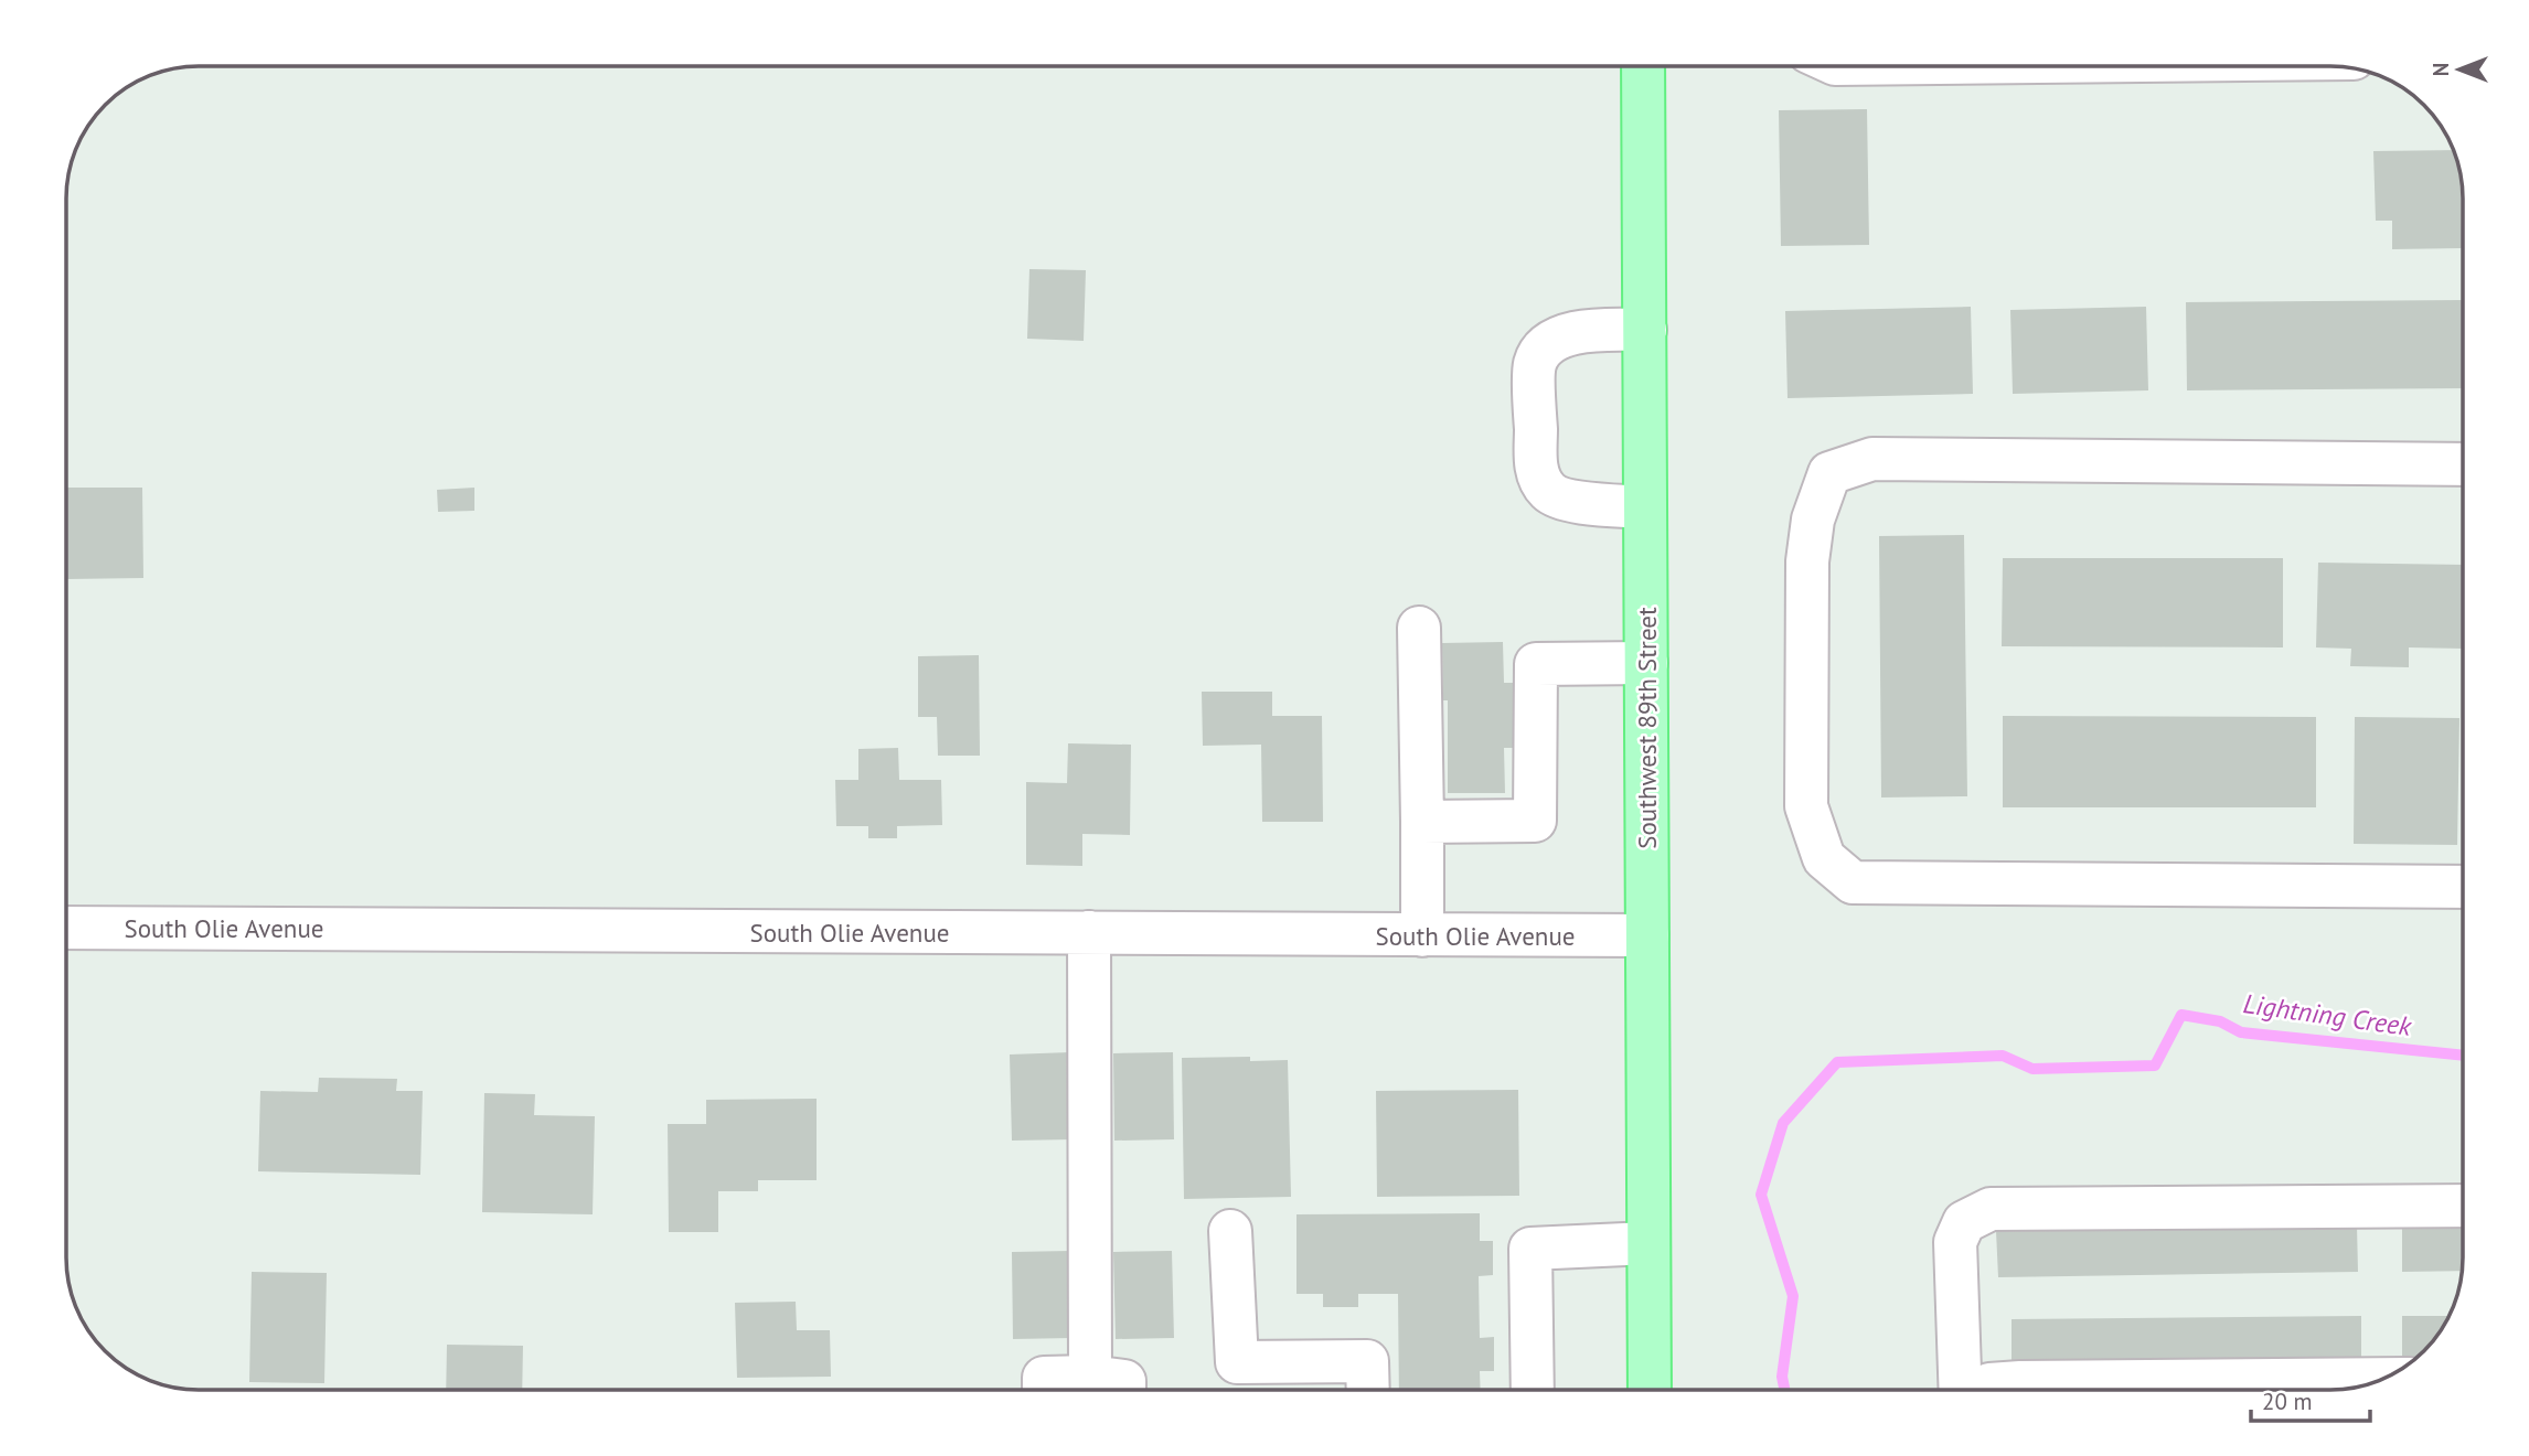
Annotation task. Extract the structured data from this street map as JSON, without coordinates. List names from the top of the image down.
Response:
{
  "streets": {
    "main road": ["Southwest 89th Street"],
    "street": ["South Olie Avenue"]
  },
  "crossings": [
    ["Southwest 89th Street", "South Olie Avenue"]
  ],
  "water": ["Lightning Creek"],
  "scale_bar": "20 m",
  "north": "left"
}
